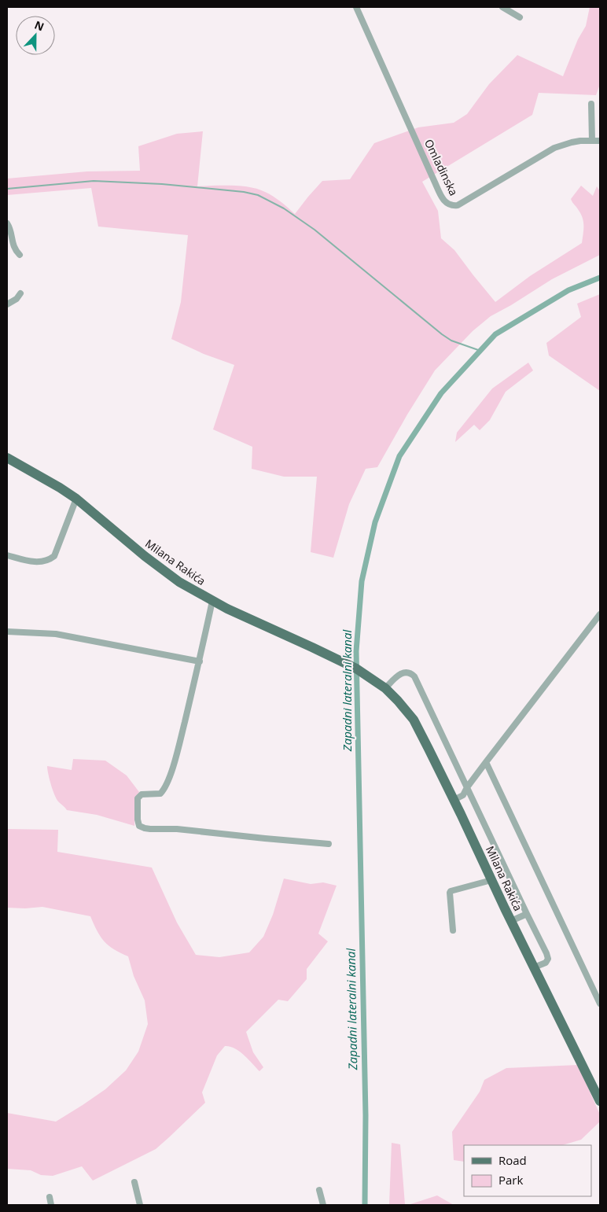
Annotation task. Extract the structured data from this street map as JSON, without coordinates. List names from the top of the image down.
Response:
{
  "streets": {
    "main road": ["Milana Rakića"],
    "street": ["Omladinska"]
  },
  "water": ["Zapadni lateralni kanal"],
  "legend": ["Road", "Park"],
  "north": "top"
}
